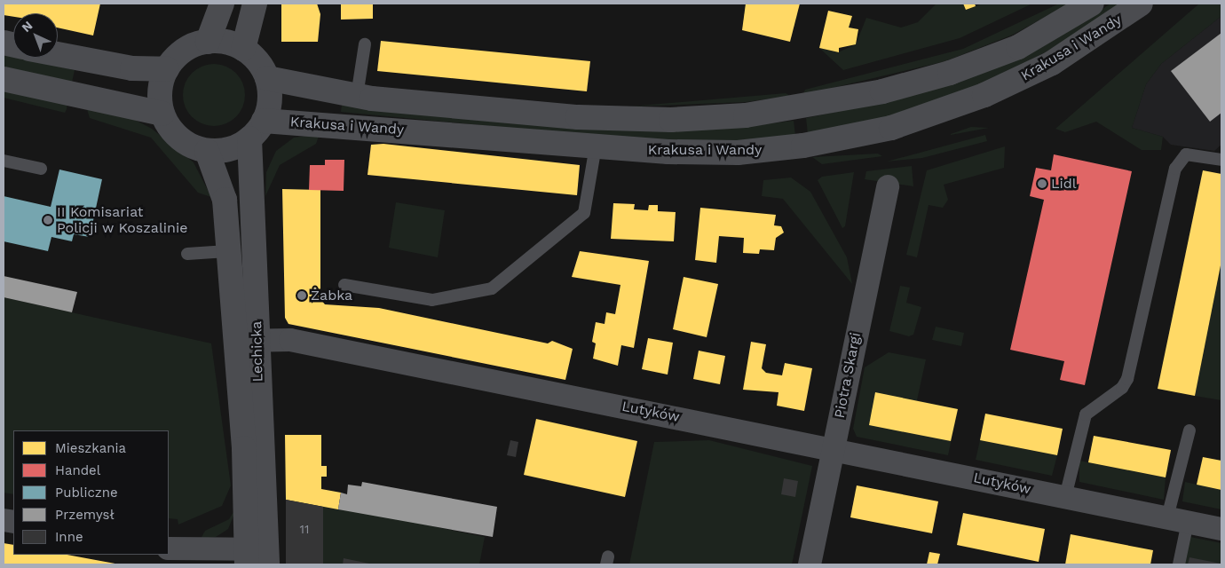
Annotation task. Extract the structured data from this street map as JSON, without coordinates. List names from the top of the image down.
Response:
{
  "streets": {
    "street": [
      "Krakusa i Wandy",
      "Lechicka",
      "Piotra Skargi",
      "Lutyków"
    ]
  },
  "crossings": [
    ["Krakusa i Wandy", "Lechicka"],
    ["Lechicka", "Lutyków"],
    ["Piotra Skargi", "Lutyków"]
  ],
  "places": ["Lidl", "II Komisariat Policji w Koszalinie", "Żabka"],
  "house_numbers": ["11"],
  "legend": [
    "Mieszkania",
    "Handel",
    "Publiczne",
    "Przemysł",
    "Inne"
  ],
  "north": "top left"
}
